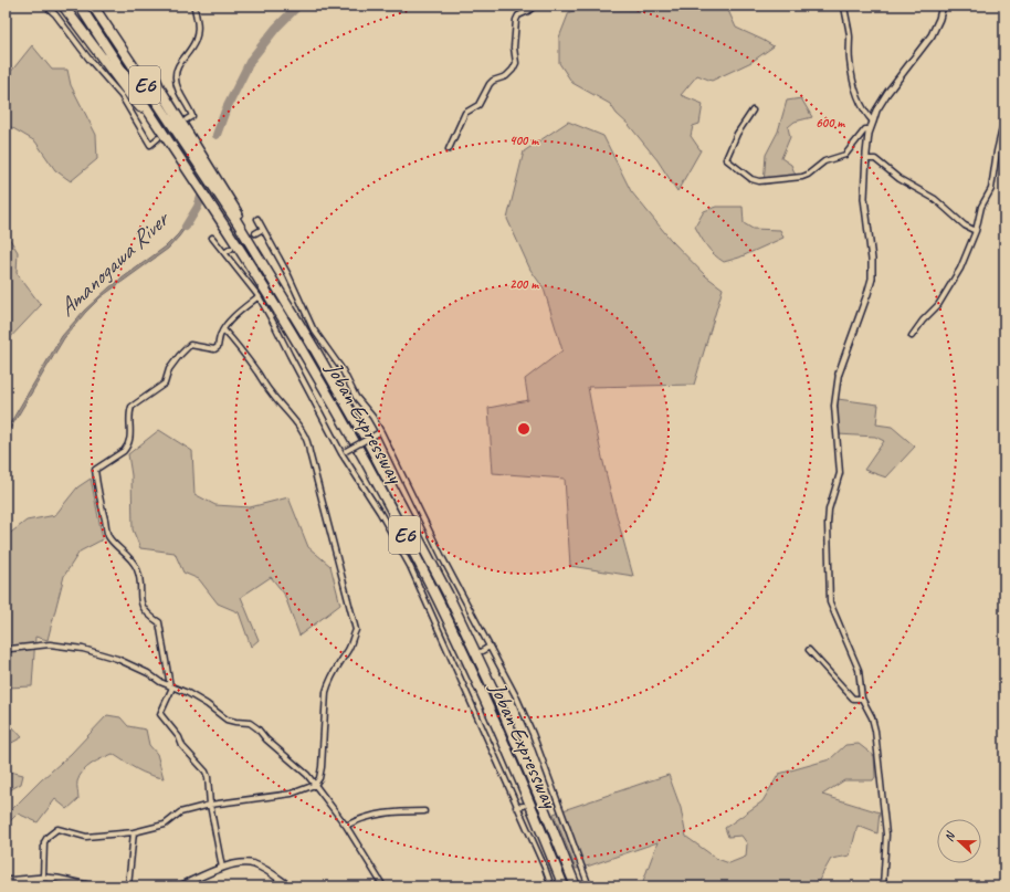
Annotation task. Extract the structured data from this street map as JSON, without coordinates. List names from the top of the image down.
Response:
{
  "streets": {
    "highway": ["E6", "Joban Expressway"]
  },
  "water": ["Amanogawa River"],
  "north": "left",
  "rings": ["600 m", "400 m", "200 m"]
}
